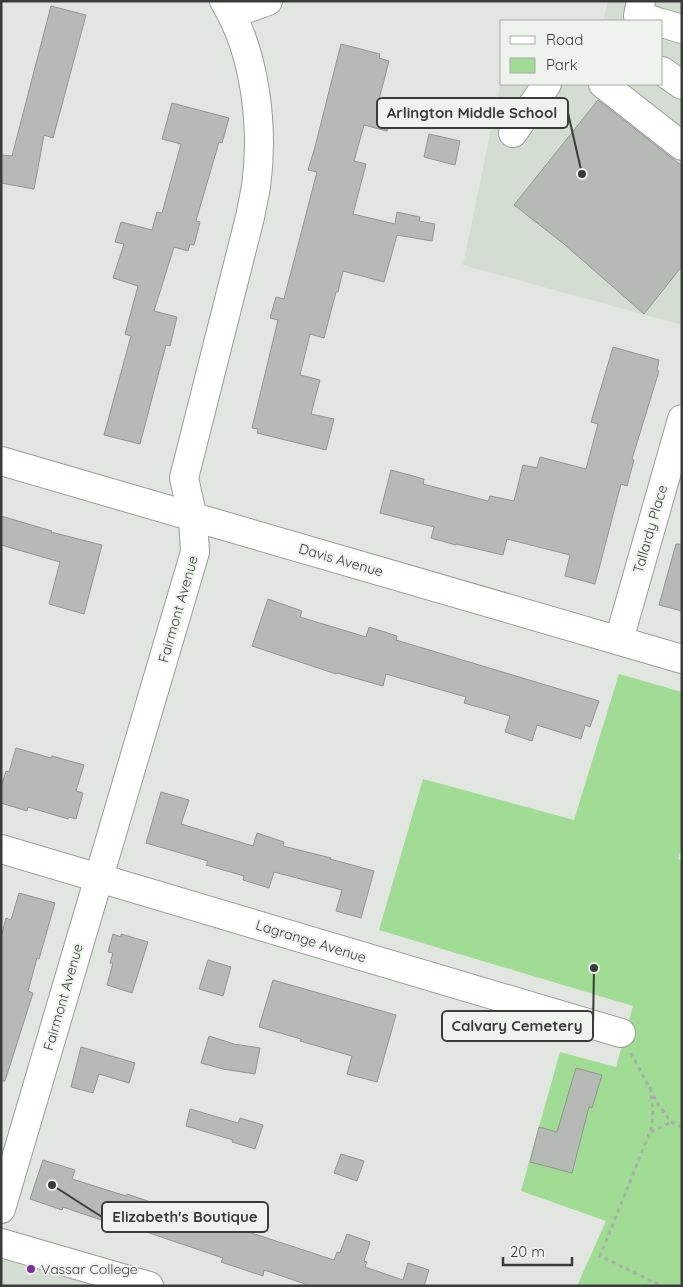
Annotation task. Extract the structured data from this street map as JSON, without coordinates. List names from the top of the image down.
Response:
{
  "streets": {
    "street": [
      "Tallardy Place",
      "Davis Avenue",
      "Fairmont Avenue",
      "Lagrange Avenue"
    ]
  },
  "crossings": [
    ["Tallardy Place", "Davis Avenue"],
    ["Davis Avenue", "Fairmont Avenue"],
    ["Fairmont Avenue", "Lagrange Avenue"]
  ],
  "places": [
    "Arlington Middle School",
    "Calvary Cemetery",
    "Elizabeth's Boutique",
    "Vassar College"
  ],
  "legend": ["Road", "Park"],
  "scale_bar": "20 m"
}
